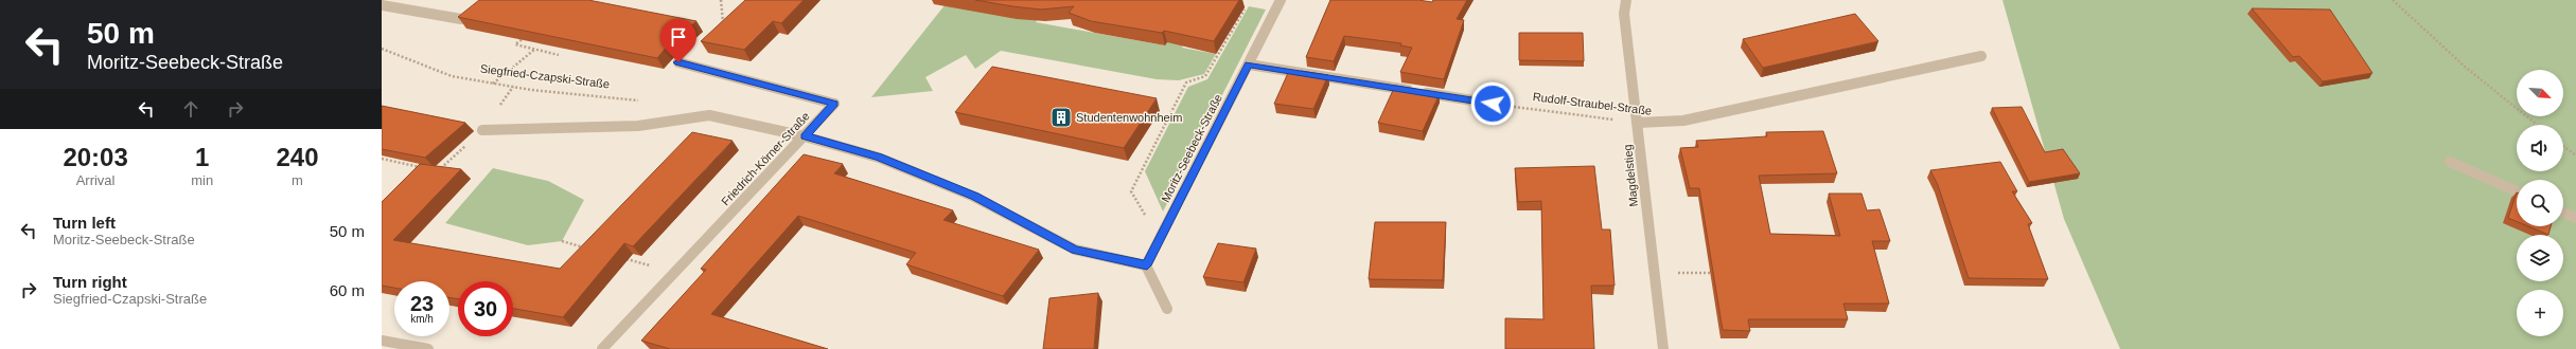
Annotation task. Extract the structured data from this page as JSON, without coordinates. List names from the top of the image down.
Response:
{
  "streets": {
    "street": [
      "Rudolf-Straubel-Straße",
      "Moritz-Seebeck-Straße",
      "Friedrich-Körner-Straße",
      "Magdelstieg"
    ],
    "path": ["Siegfried-Czapski-Straße"]
  },
  "crossings": [
    ["Rudolf-Straubel-Straße", "Magdelstieg"]
  ],
  "places": {
    "building": ["Studentenwohnheim"]
  },
  "north": "bottom right",
  "page": {
    "turn": ["50 m", "Moritz-Seebeck-Straße"],
    "map_buttons": "+",
    "eta": [
      "20:03",
      "Arrival",
      "1",
      "min",
      "240",
      "m"
    ],
    "list": [
      {
        "name": "Turn left",
        "note": "Moritz-Seebeck-Straße",
        "value": "50 m"
      },
      {
        "name": "Turn right",
        "note": "Siegfried-Czapski-Straße",
        "value": "60 m"
      }
    ],
    "speed": "23 km/h",
    "limit": "30"
  }
}
